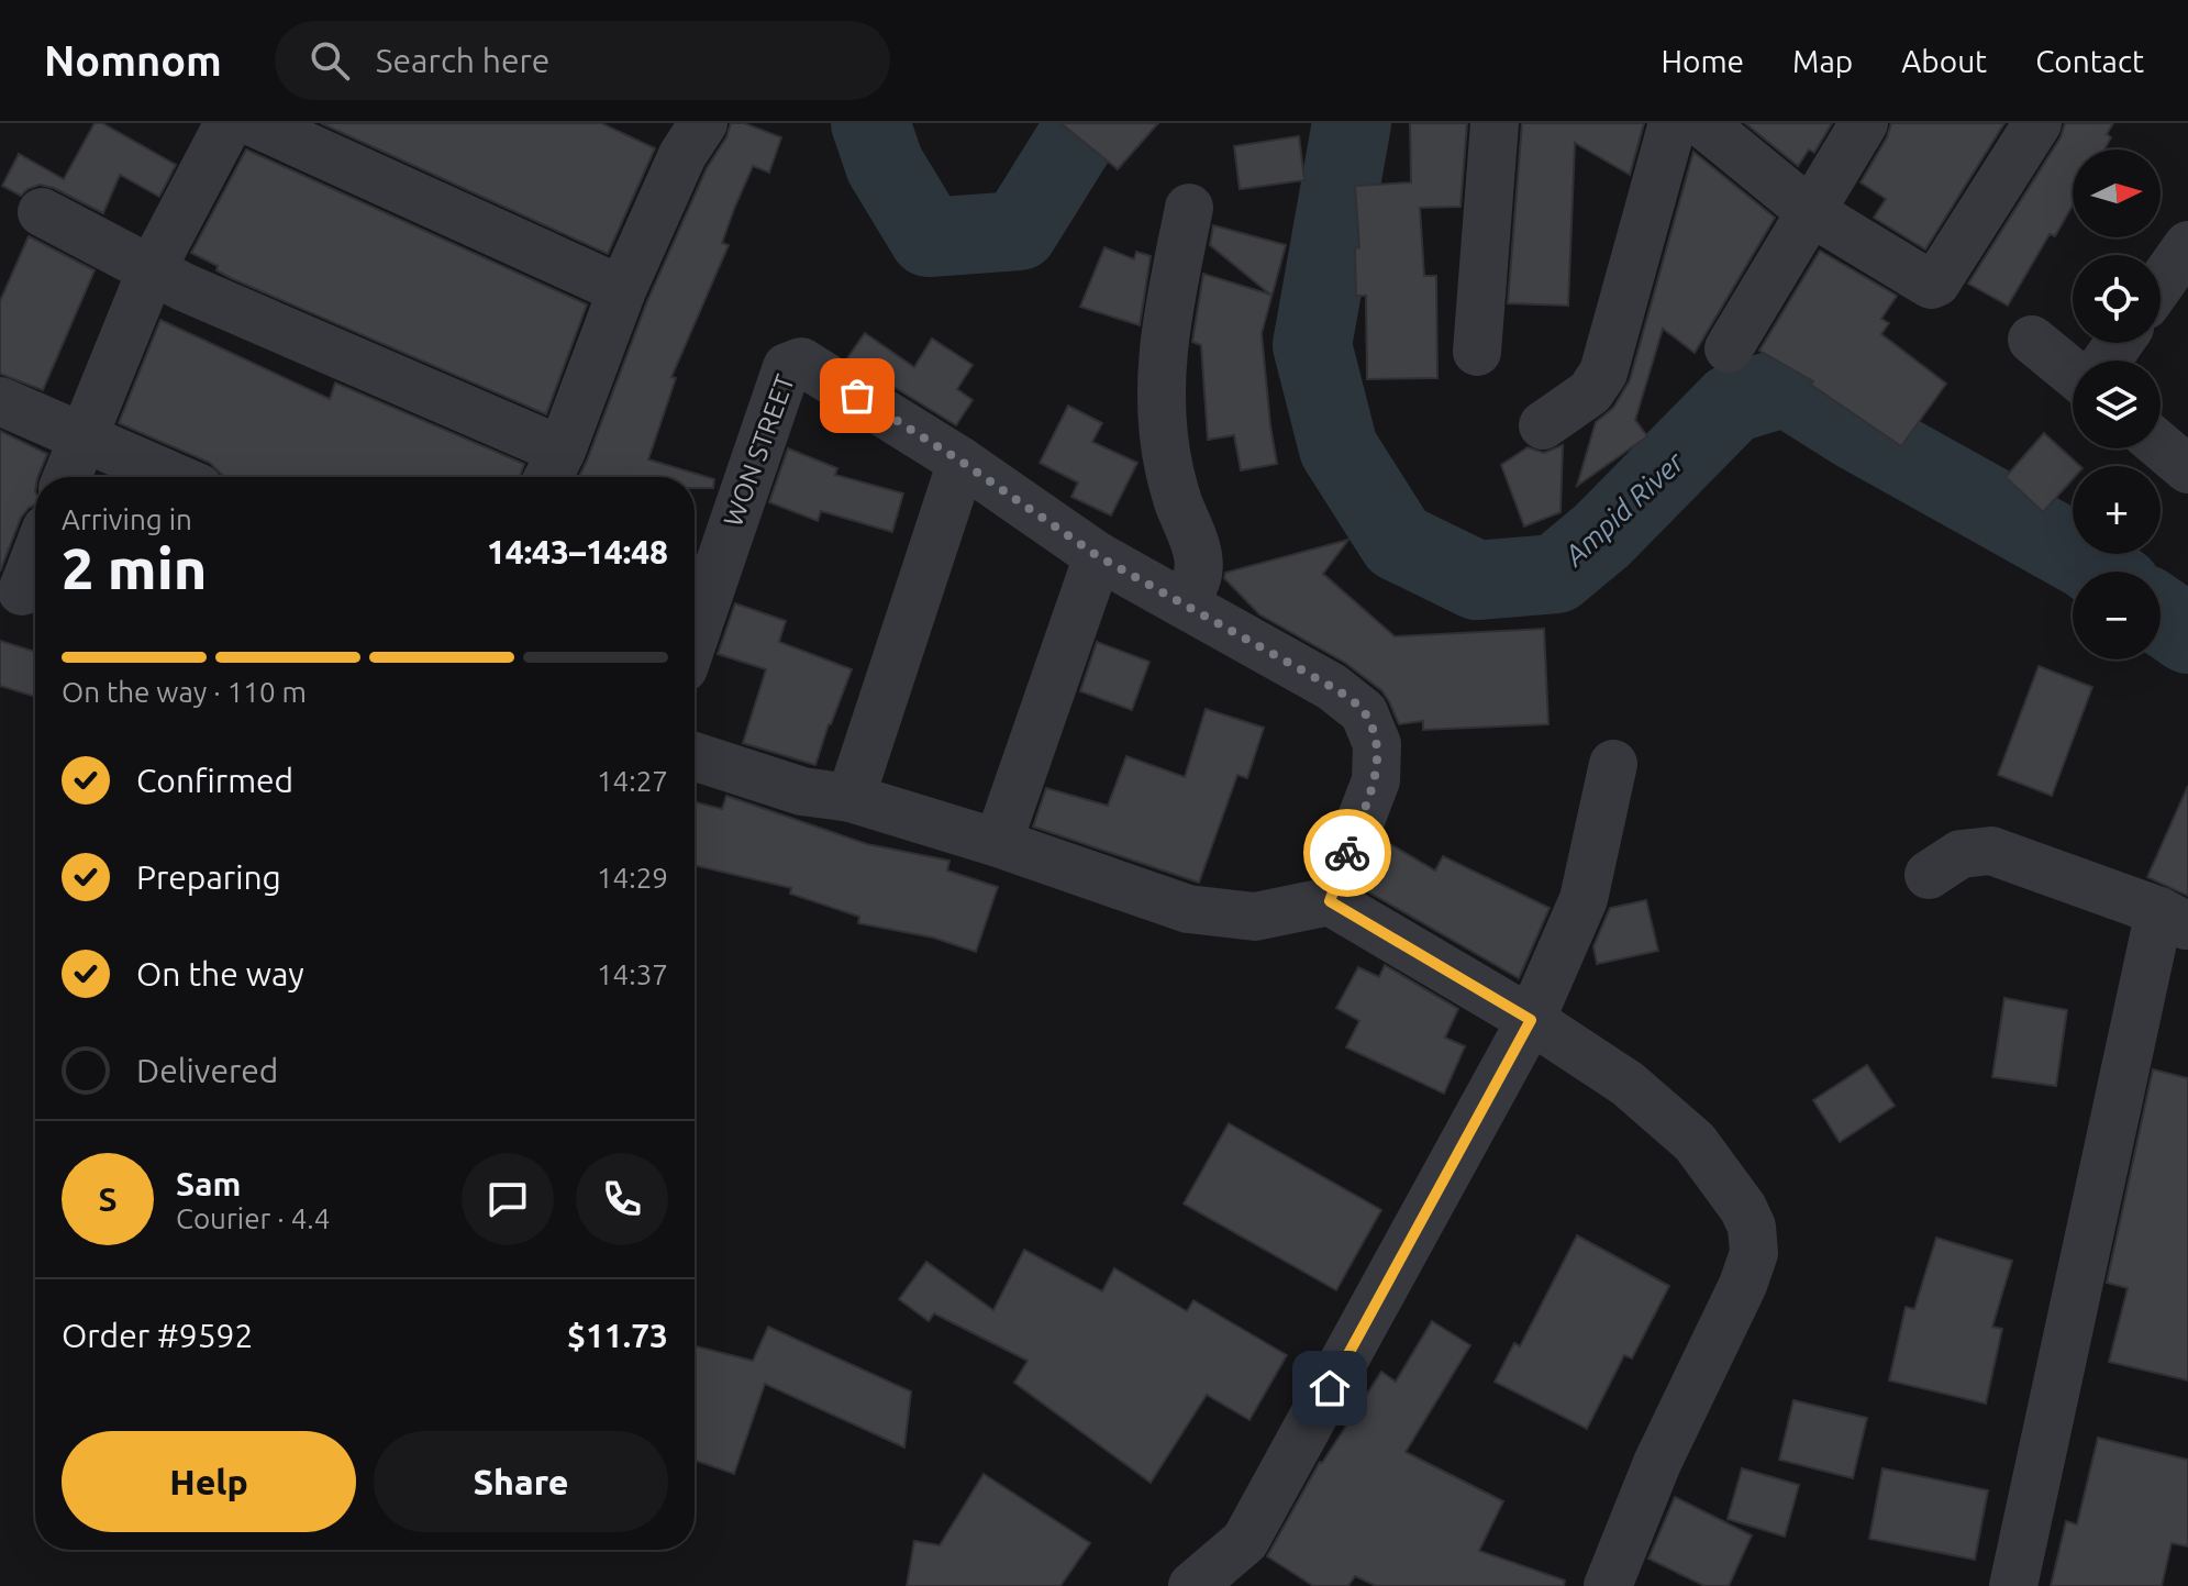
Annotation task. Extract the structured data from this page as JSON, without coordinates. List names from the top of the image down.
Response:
{
  "streets": {
    "street": ["WON STREET"]
  },
  "water": ["Ampid River"],
  "north": "right",
  "page": {
    "header": "Nomnom",
    "search": "Search here",
    "nav": [
      "Home",
      "Map",
      "About",
      "Contact"
    ],
    "map_buttons": ["+", "−"],
    "heading": ["2 min", "Arriving in", "14:43–14:48"],
    "panel": [
      "Sam",
      "Courier · 4.4",
      "Order #9592",
      "$11.73"
    ],
    "bar": "On the way · 110 m",
    "list": [
      ["Confirmed", "14:27"],
      ["Preparing", "14:29"],
      ["On the way", "14:37"],
      "Delivered"
    ],
    "round": "S",
    "buttons": ["Help", "Share"]
  }
}
